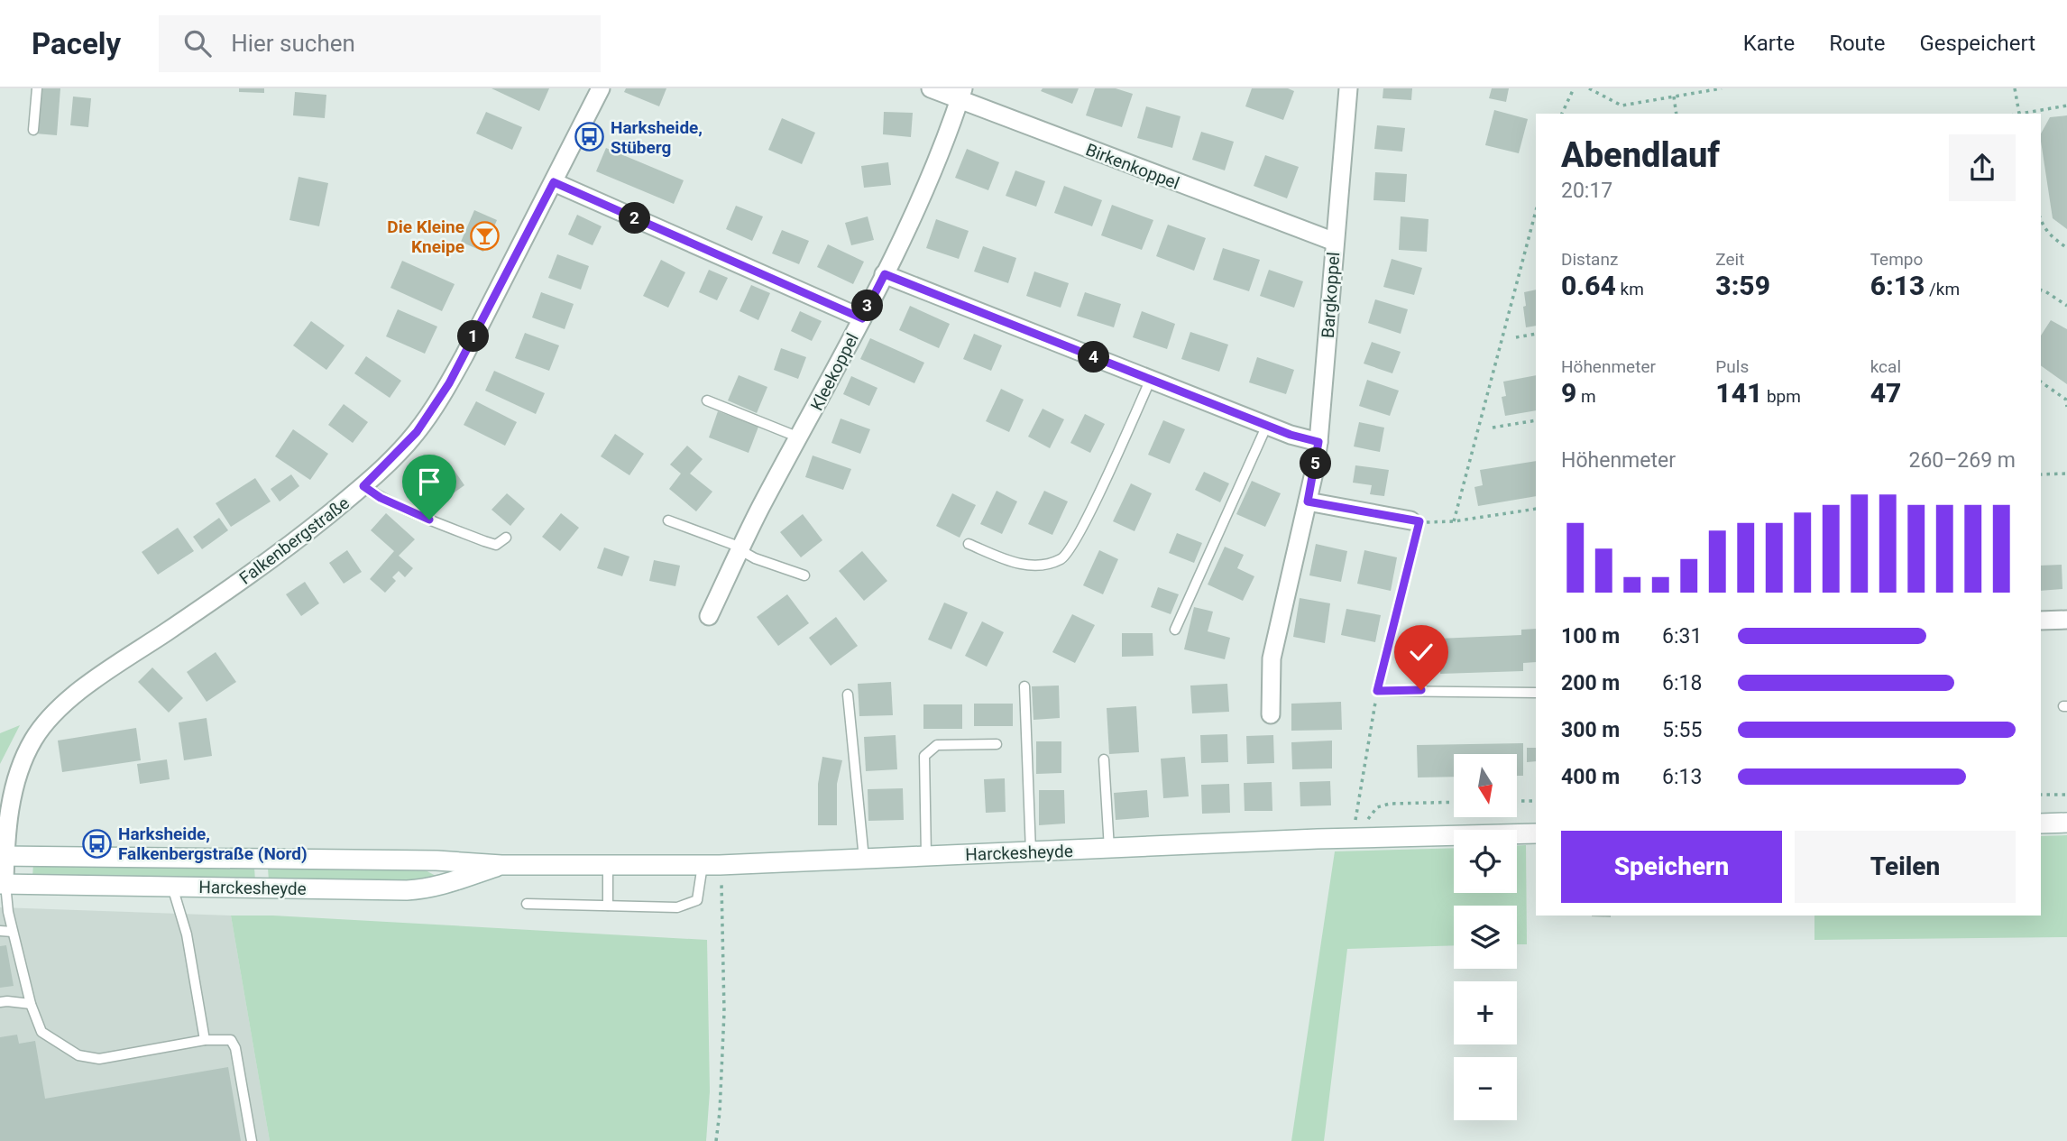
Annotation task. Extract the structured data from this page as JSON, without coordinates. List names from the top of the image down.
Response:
{
  "streets": {
    "main road": ["Harckesheyde"],
    "street": [
      "Birkenkoppel",
      "Bargkoppel",
      "Kleekoppel",
      "Falkenbergstraße"
    ]
  },
  "crossings": [
    ["Birkenkoppel", "Bargkoppel"],
    ["Birkenkoppel", "Kleekoppel"],
    ["Falkenbergstraße", "Harckesheyde"]
  ],
  "places": {
    "bus stop": ["Harksheide, Stüberg", "Harksheide, Falkenbergstraße (Nord)"],
    "bar": ["Die Kleine Kneipe"]
  },
  "north": "bottom",
  "page": {
    "header": "Pacely",
    "search": "Hier suchen",
    "nav": ["Karte", "Route", "Gespeichert"],
    "heading": ["Abendlauf", "20:17"],
    "pins": [
      "2",
      "3",
      "1",
      "4",
      "5"
    ],
    "stats": [
      ["Distanz", "0.64 km"],
      ["Zeit", "3:59"],
      ["Tempo", "6:13 /km"],
      ["Höhenmeter", "9 m"],
      ["Puls", "141 bpm"],
      ["kcal", "47"]
    ],
    "chart": ["Höhenmeter", "260–269 m"],
    "list": [
      {
        "name": "100 m",
        "note": "6:31"
      },
      {
        "name": "200 m",
        "note": "6:18"
      },
      {
        "name": "300 m",
        "note": "5:55"
      },
      {
        "name": "400 m",
        "note": "6:13"
      }
    ],
    "map_buttons": ["+", "−"],
    "buttons": ["Speichern", "Teilen"]
  }
}
